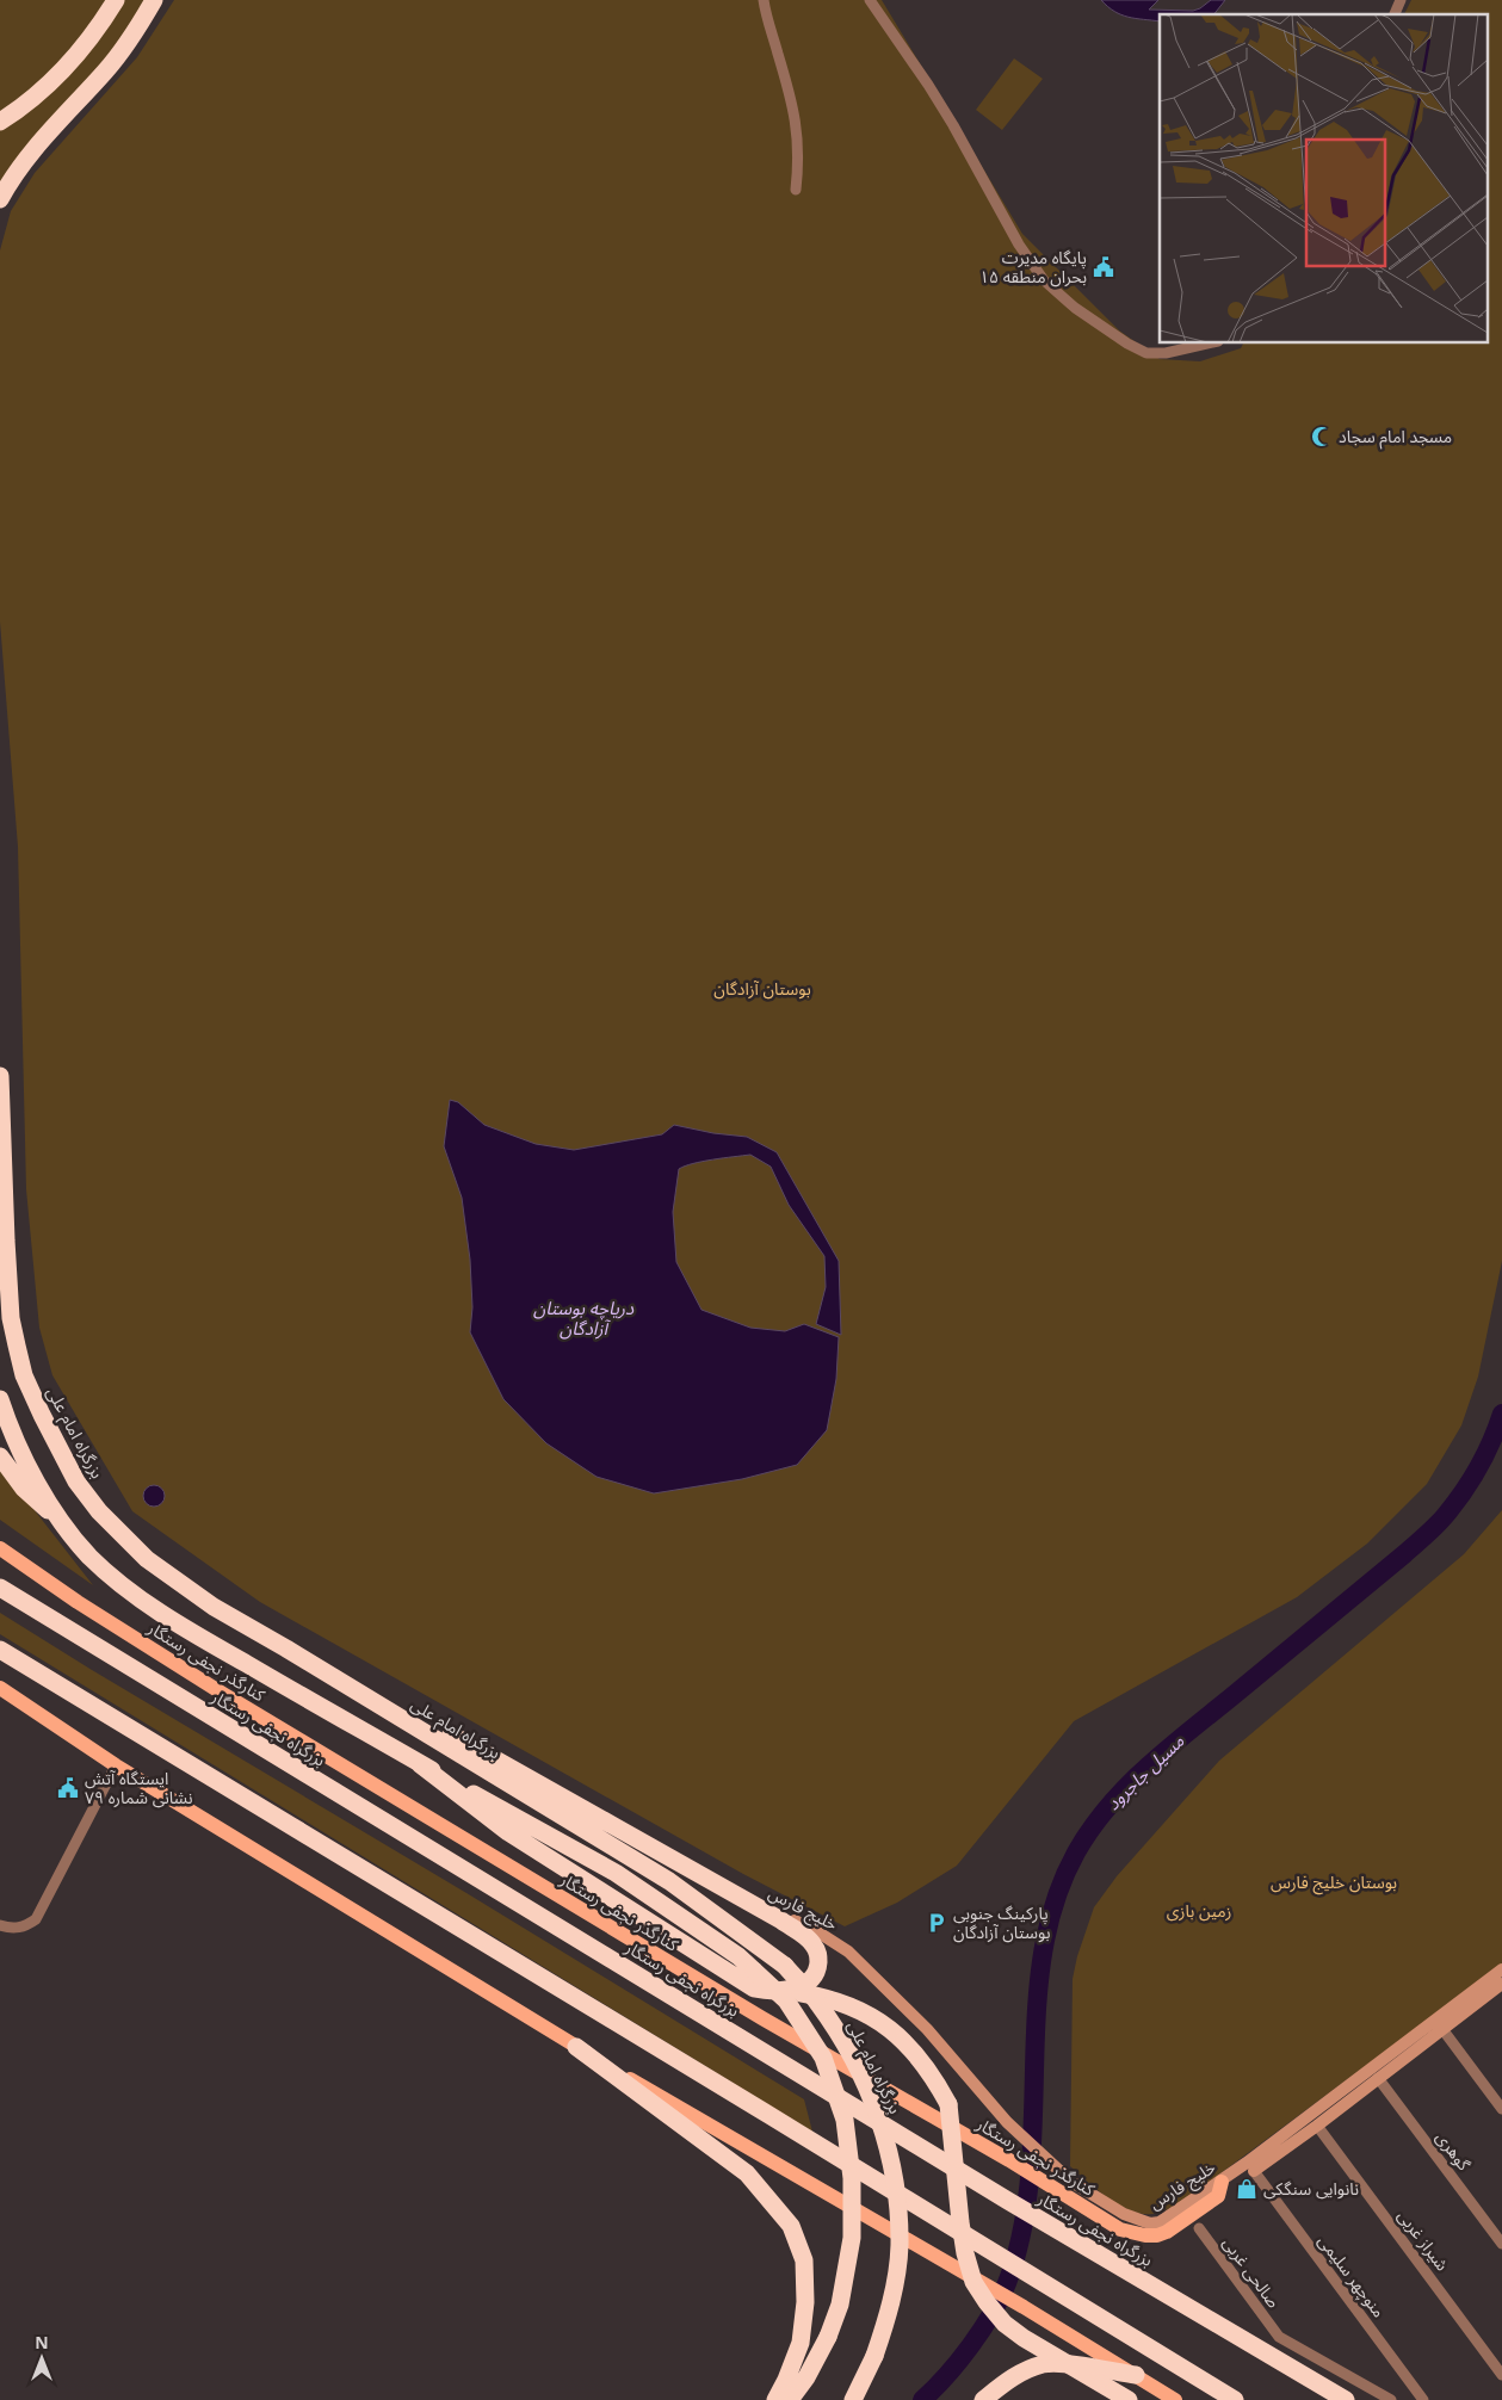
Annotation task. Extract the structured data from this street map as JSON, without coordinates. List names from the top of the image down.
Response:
{
  "streets": {
    "highway": ["بزرگراه امام علی", "بزرگراه نجفی رستگار"],
    "main road": ["کنارگذر نجفی رستگار", "خلیج فارس"],
    "street": [
      "گوهری",
      "شیراز غربی",
      "صالحی غربی",
      "منوچهر سلیمی"
    ]
  },
  "crossings": [
    ["کنارگذر نجفی رستگار", "خلیج فارس"]
  ],
  "water": ["دریاچه بوستان آزادگان", "مسیل جاجرود"],
  "parks": ["بوستان آزادگان", "بوستان خلیج فارس", "زمین بازی"],
  "places": {
    "public building": ["پایگاه مدیرت بحران منطقه ۱۵", "ایستگاه آتش نشانی شماره ۷۹"],
    "mosque": ["مسجد امام سجاد"],
    "parking": ["پارکینگ جنوبی بوستان آزادگان"],
    "shop": ["نانوایی سنگکی"]
  },
  "north": "top"
}
